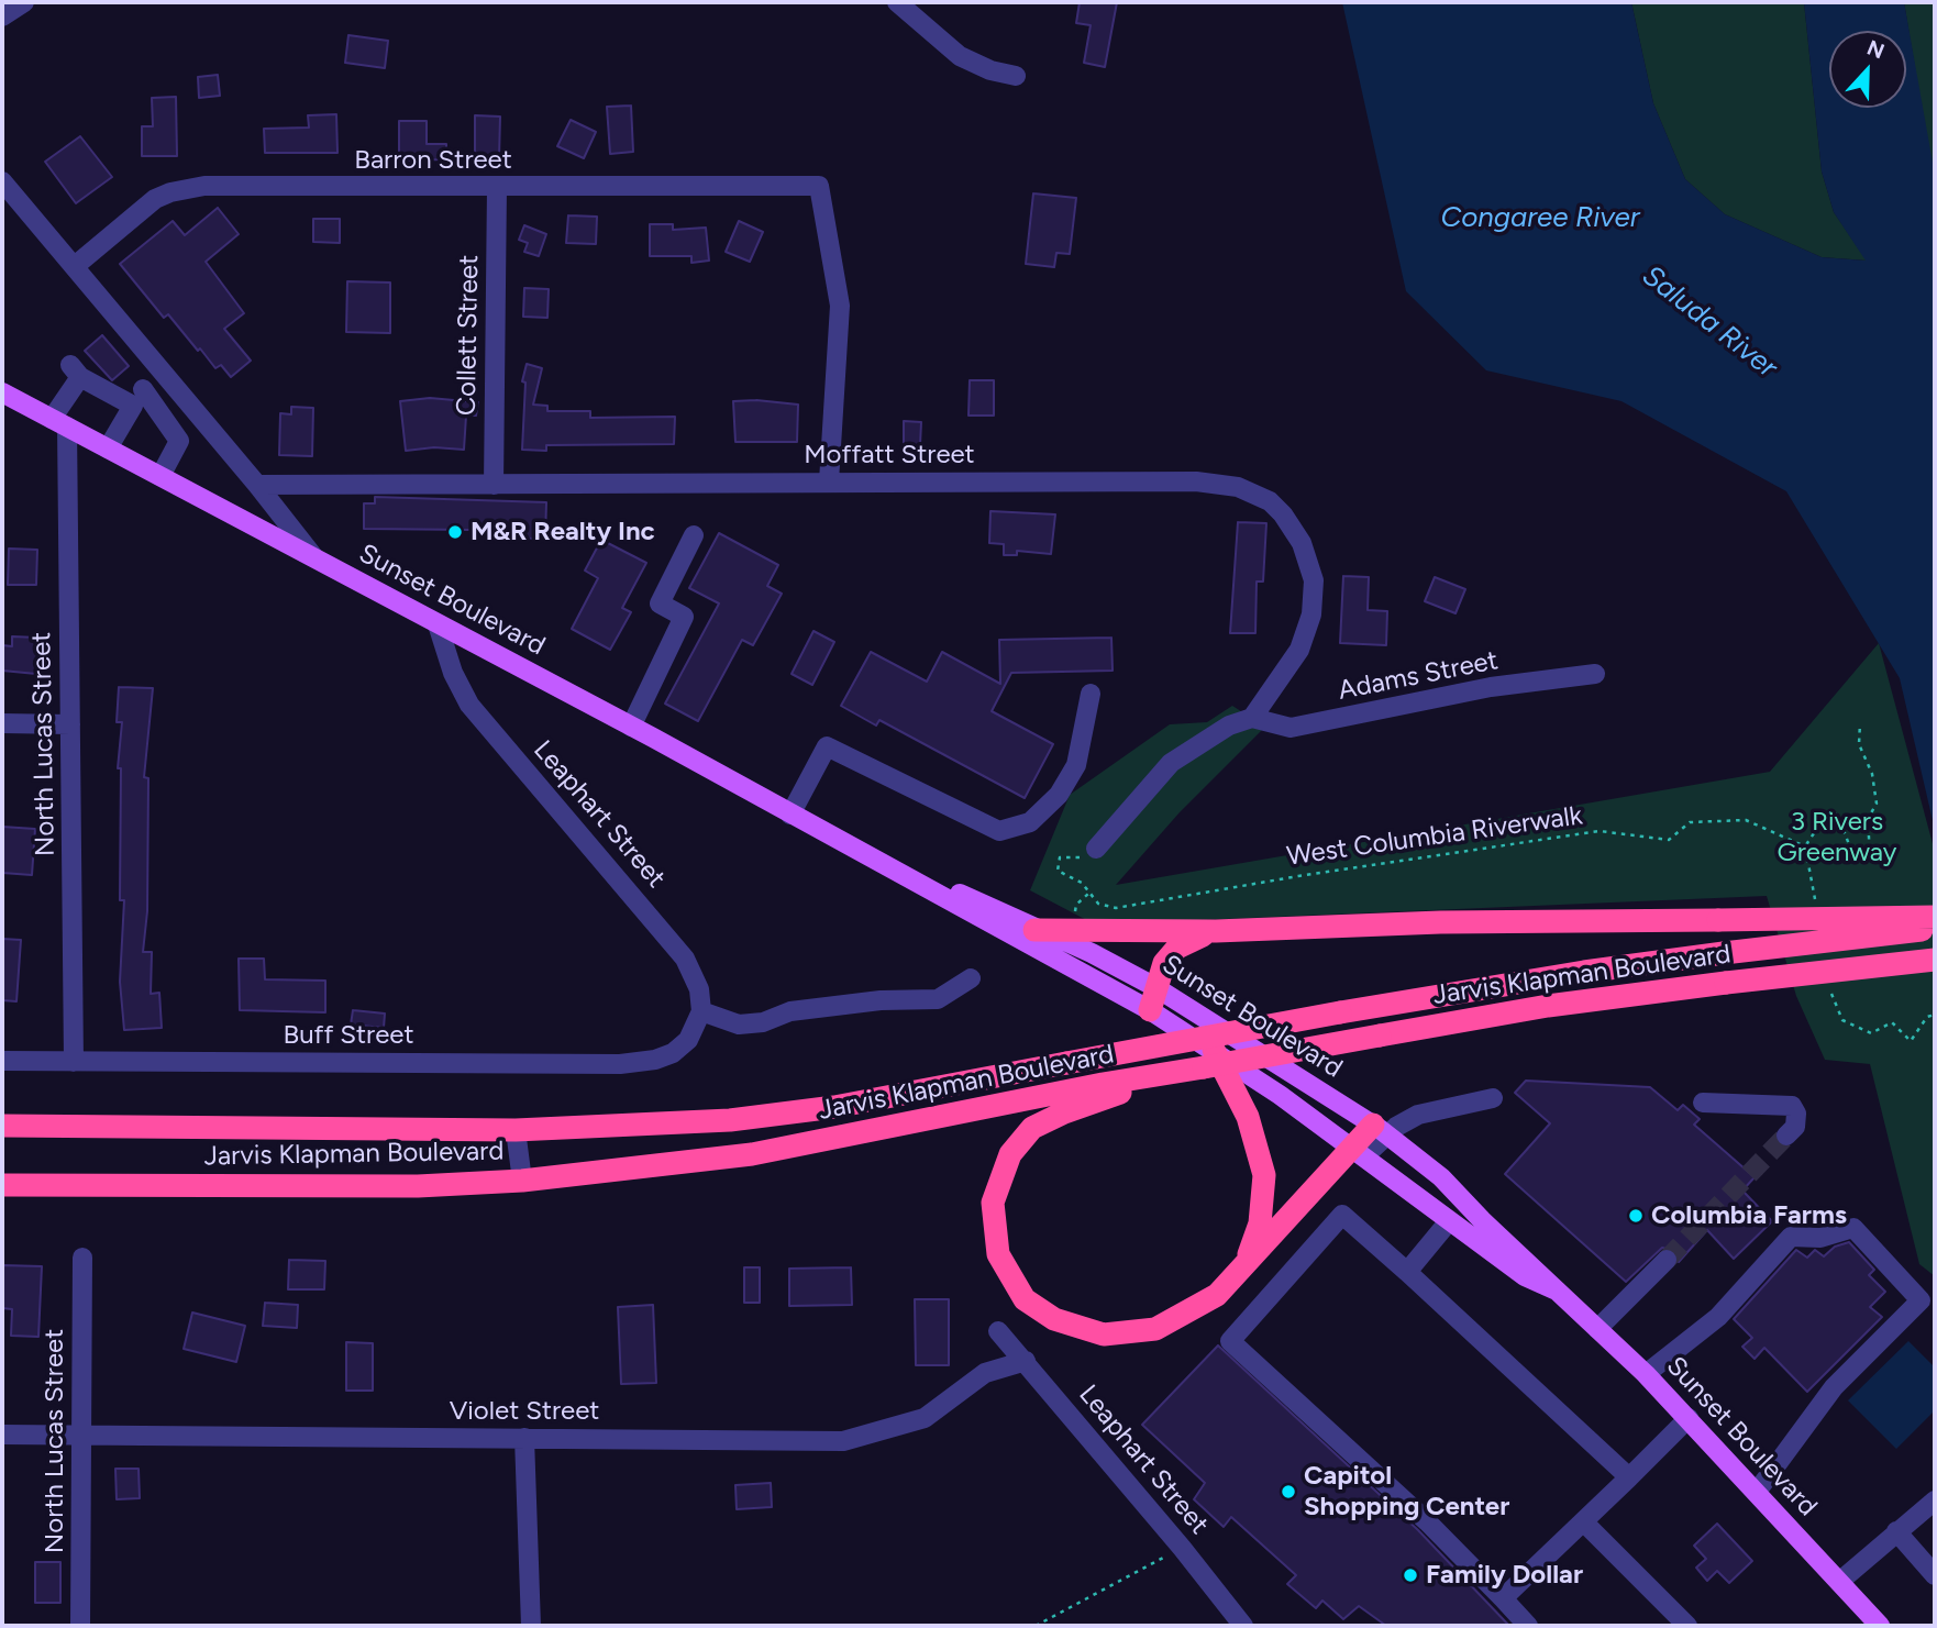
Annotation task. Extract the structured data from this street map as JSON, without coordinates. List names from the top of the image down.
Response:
{
  "streets": {
    "highway": ["Jarvis Klapman Boulevard"],
    "main road": ["Sunset Boulevard"],
    "street": [
      "Barron Street",
      "Collett Street",
      "Moffatt Street",
      "Adams Street",
      "North Lucas Street",
      "Leaphart Street",
      "Buff Street",
      "Violet Street"
    ],
    "path": ["West Columbia Riverwalk"]
  },
  "crossings": [
    ["Barron Street", "Collett Street"],
    ["Barron Street", "Moffatt Street"],
    ["Collett Street", "Moffatt Street"],
    ["Moffatt Street", "Adams Street"],
    ["Sunset Boulevard", "North Lucas Street"],
    ["Sunset Boulevard", "Leaphart Street"],
    ["Sunset Boulevard", "Jarvis Klapman Boulevard"],
    ["North Lucas Street", "Buff Street"],
    ["North Lucas Street", "Violet Street"],
    ["Leaphart Street", "Buff Street"],
    ["Leaphart Street", "Violet Street"]
  ],
  "water": ["Congaree River", "Saluda River"],
  "parks": ["3 Rivers Greenway"],
  "places": [
    "M&R Realty Inc",
    "Columbia Farms",
    "Capitol Shopping Center",
    "Family Dollar"
  ],
  "north": "top"
}
